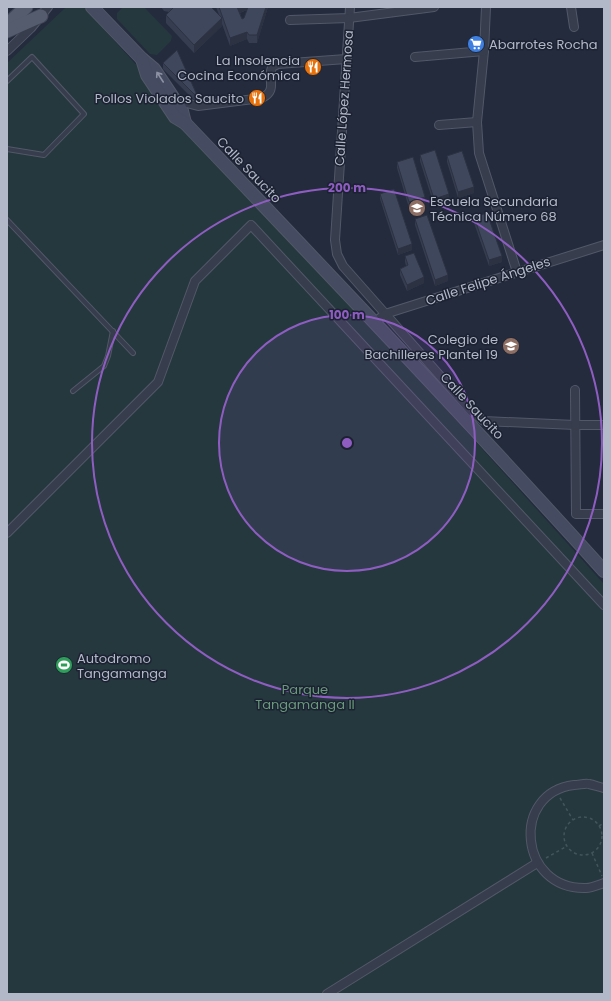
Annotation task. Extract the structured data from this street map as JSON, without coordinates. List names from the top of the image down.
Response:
{
  "streets": {
    "street": ["Calle López Hermosa", "Calle Saucito", "Calle Felipe Ángeles"]
  },
  "crossings": [
    ["Calle López Hermosa", "Calle Saucito"],
    ["Calle López Hermosa", "Calle Felipe Ángeles"],
    ["Calle Saucito", "Calle Felipe Ángeles"]
  ],
  "parks": ["Parque Tangamanga II"],
  "places": {
    "supermarket": ["Abarrotes Rocha"],
    "restaurant": ["La Insolencia Cocina Económica", "Pollos Violados Saucito"],
    "school or university": ["Escuela Secundaria Técnica Número 68", "Colegio de Bachilleres Plantel 19"],
    "sports": ["Autodromo Tangamanga"]
  },
  "rings": ["200 m", "100 m"]
}
